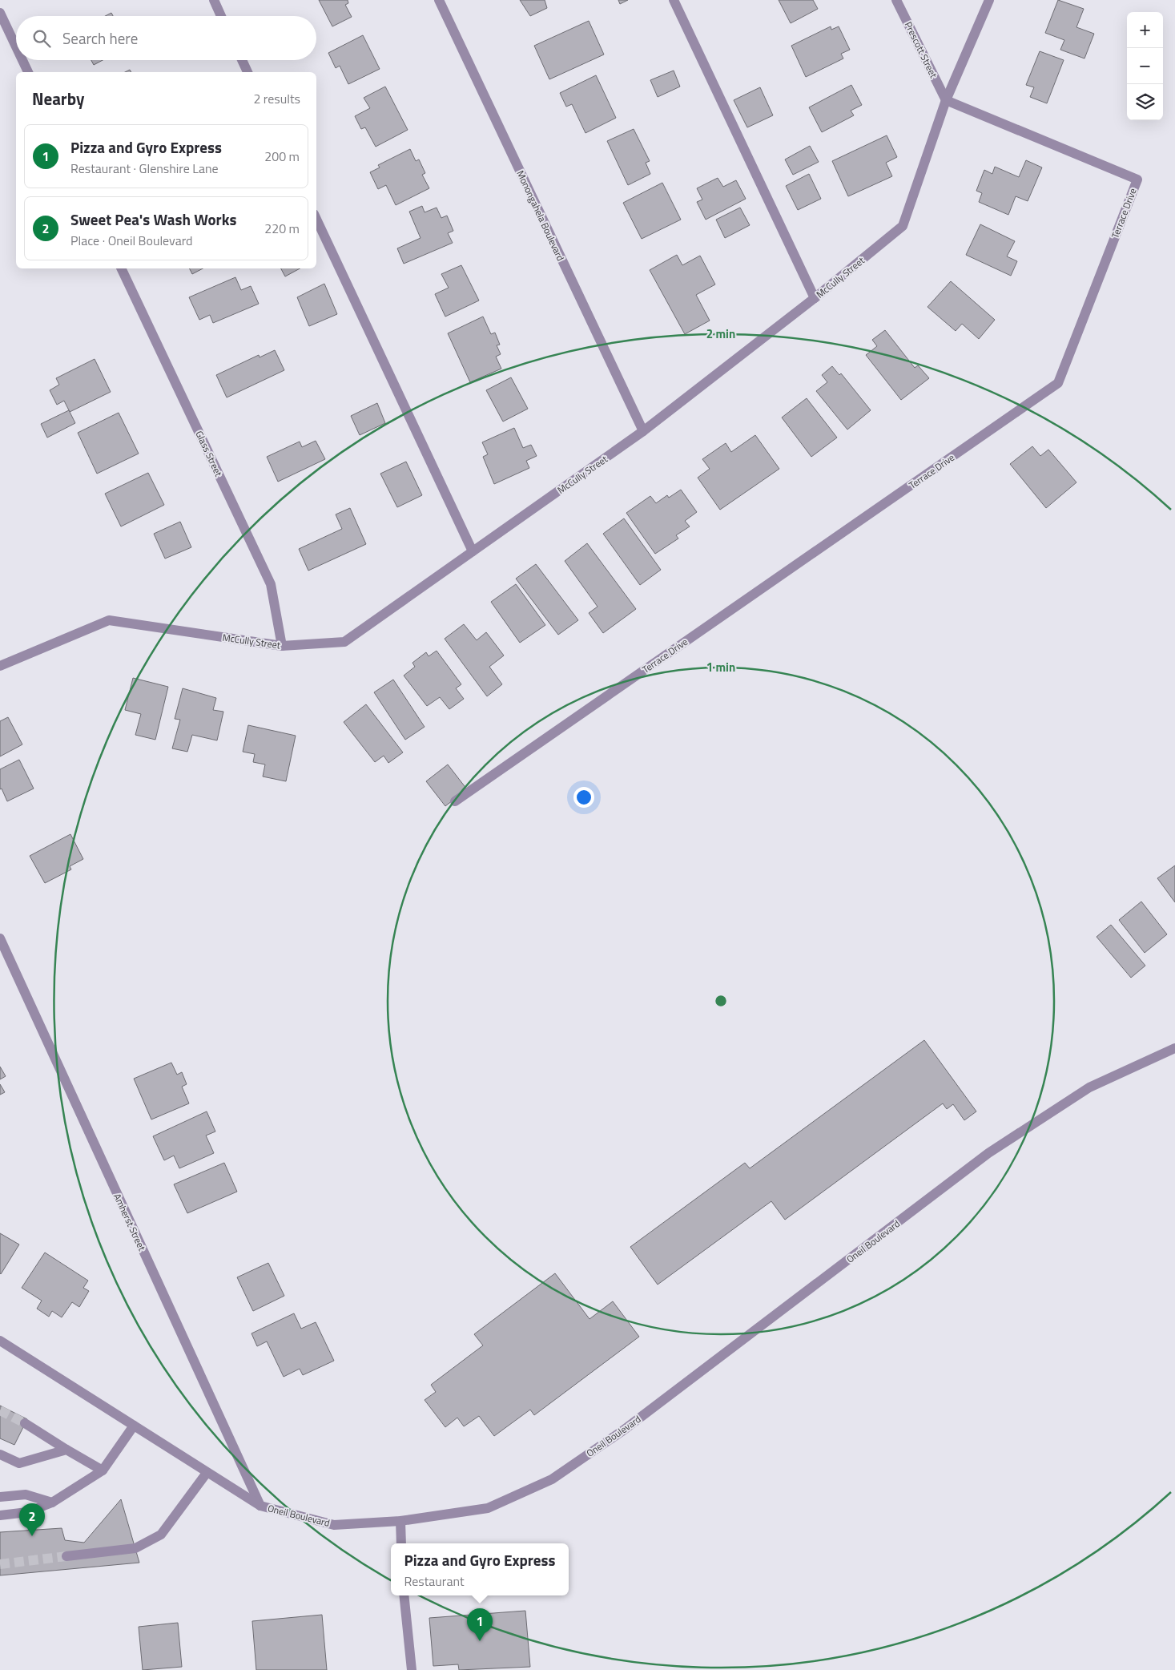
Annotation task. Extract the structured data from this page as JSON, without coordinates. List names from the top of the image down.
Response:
{
  "streets": {
    "street": [
      "Prescott Street",
      "Terrace Drive",
      "Monongahela Boulevard",
      "McCully Street",
      "Glass Street",
      "Amherst Street",
      "Oneil Boulevard"
    ]
  },
  "crossings": [
    ["Prescott Street", "Terrace Drive"],
    ["Prescott Street", "McCully Street"],
    ["Terrace Drive", "McCully Street"],
    ["Monongahela Boulevard", "McCully Street"],
    ["McCully Street", "Glass Street"],
    ["Amherst Street", "Oneil Boulevard"]
  ],
  "page": {
    "map_buttons": ["+", "−"],
    "search": "Search here",
    "heading": ["Nearby", "2 results"],
    "list": [
      {
        "mark": "1",
        "name": "Pizza and Gyro Express",
        "note": "Restaurant · Glenshire Lane",
        "value": "200 m"
      },
      {
        "mark": "2",
        "name": "Sweet Pea's Wash Works",
        "note": "Place · Oneil Boulevard",
        "value": "220 m"
      }
    ],
    "pins": ["2", "1"],
    "popup": ["Pizza and Gyro Express", "Restaurant"]
  },
  "rings": ["2 min", "1 min"]
}
